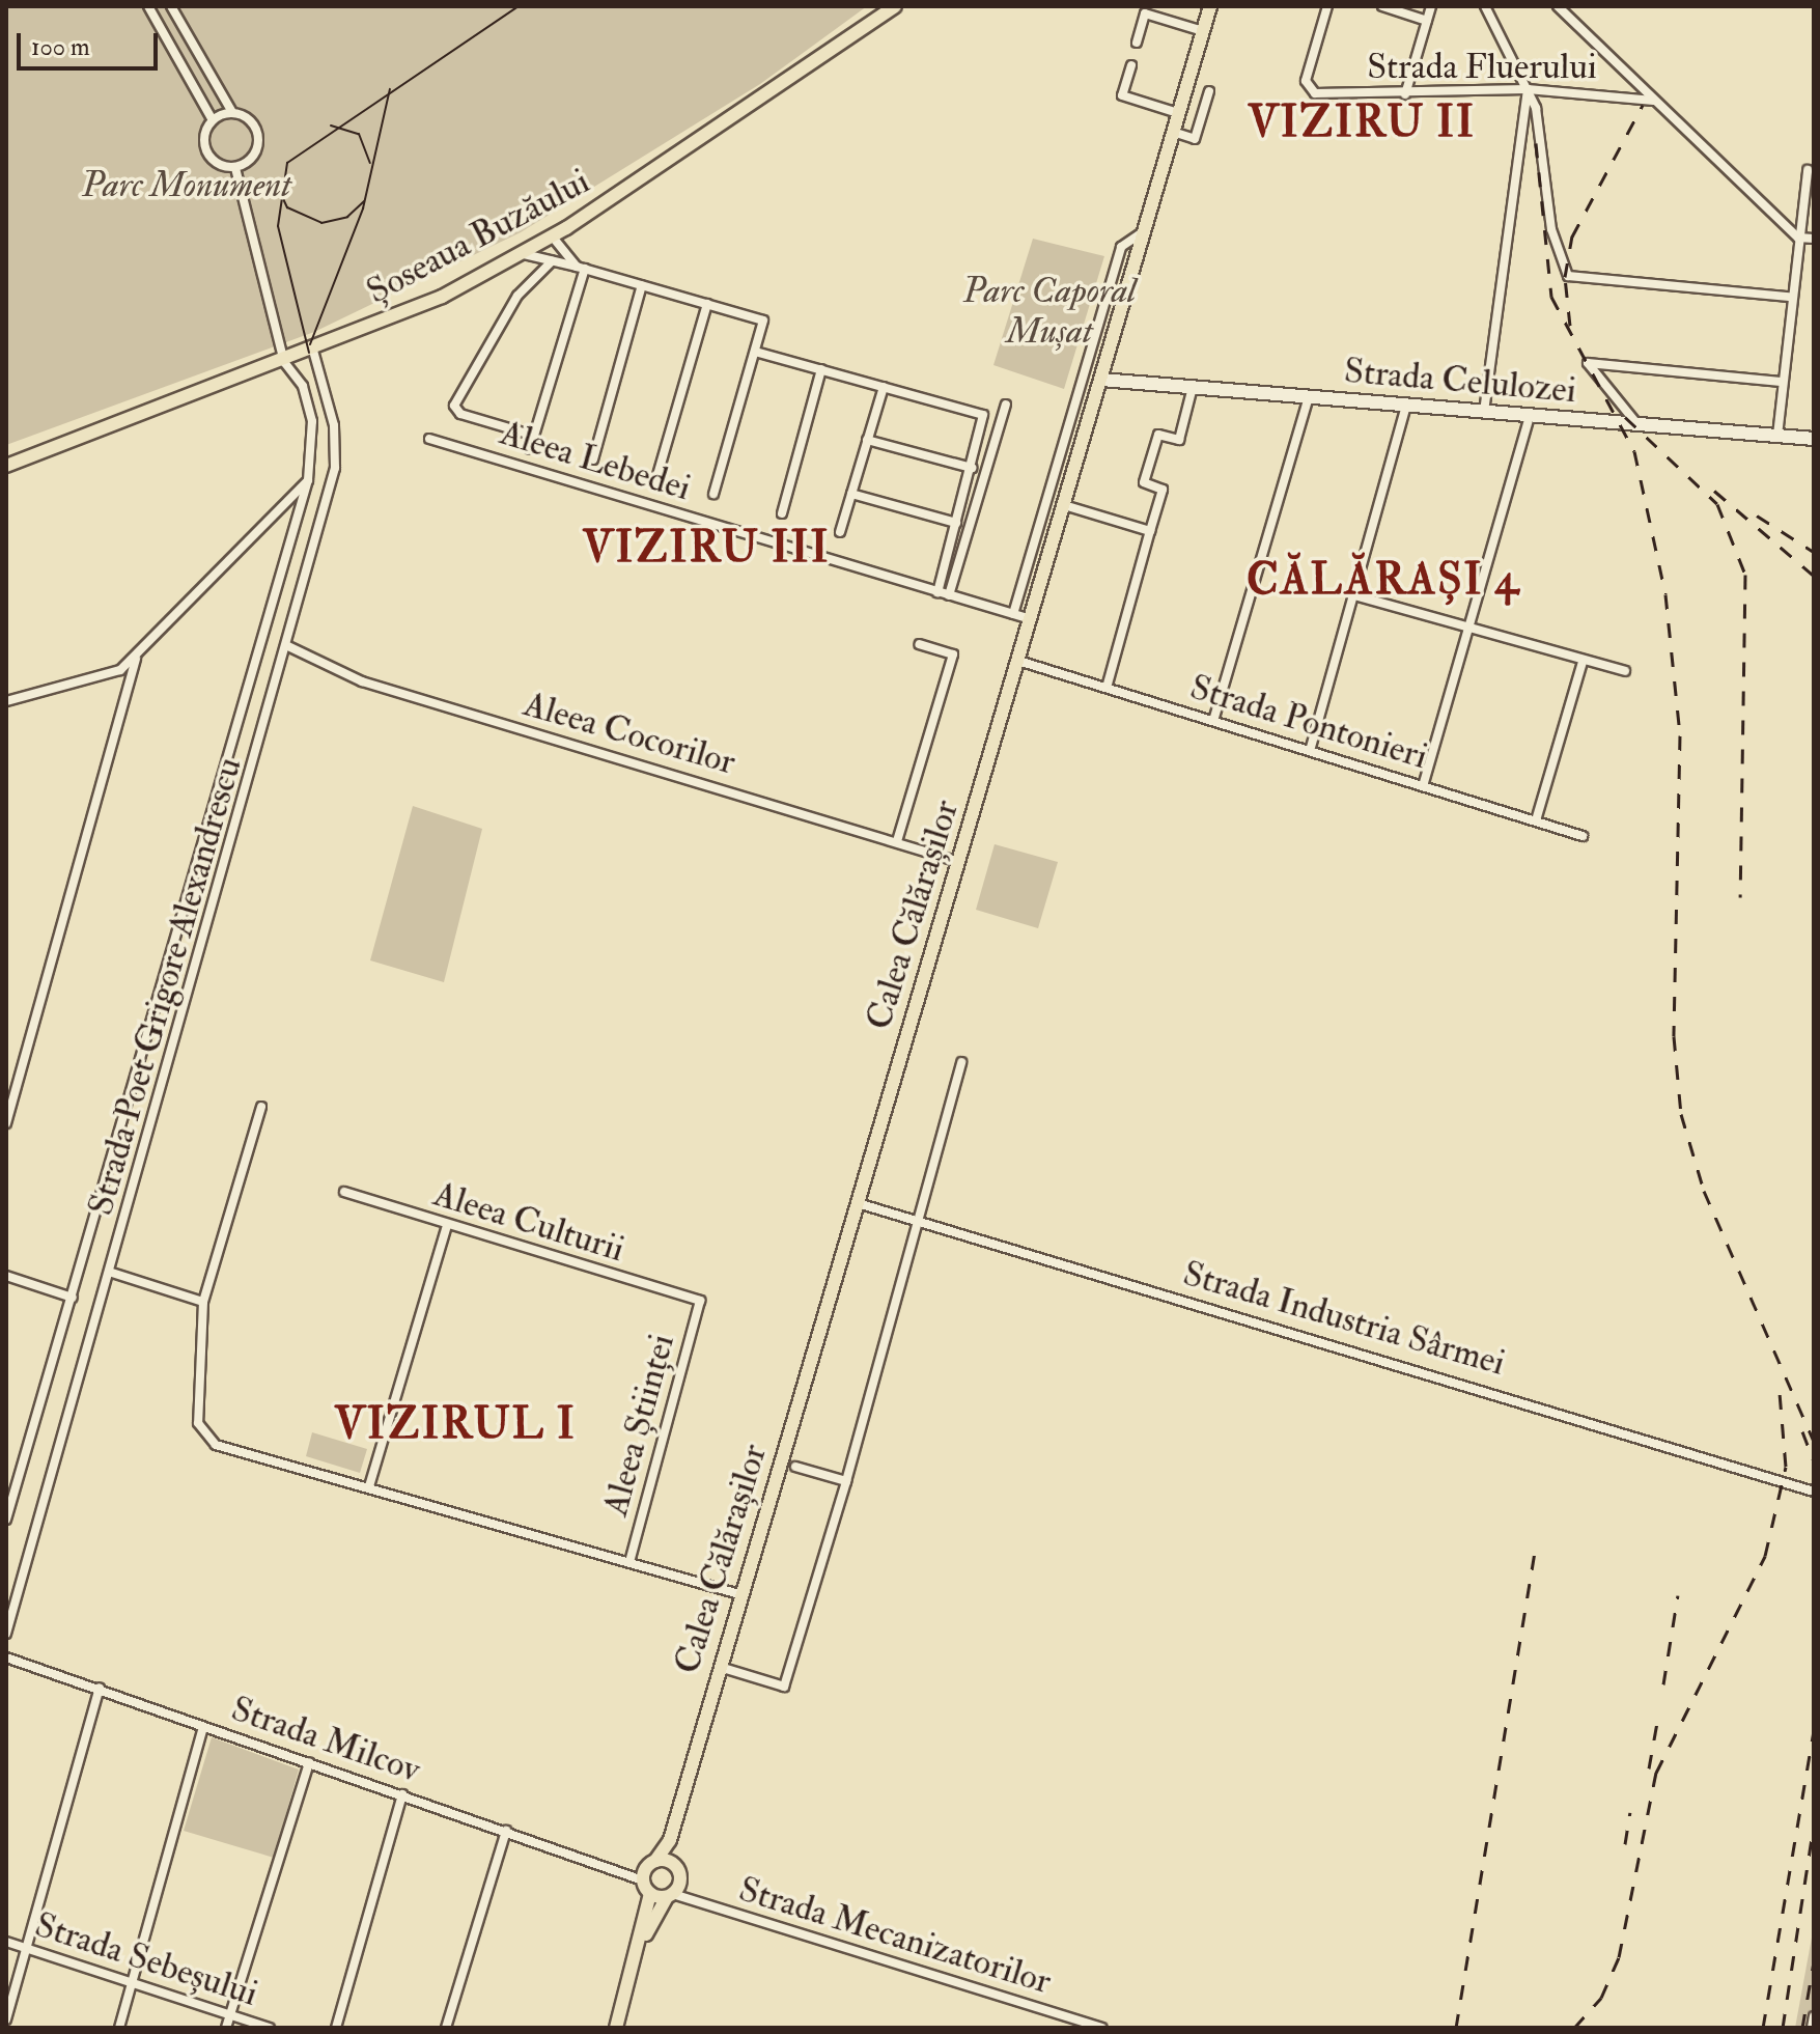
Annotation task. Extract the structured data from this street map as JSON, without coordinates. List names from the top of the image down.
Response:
{
  "streets": {
    "main road": ["Șoseaua Buzăului", "Calea Călărașilor"],
    "street": [
      "Strada Fluerului",
      "Strada Celulozei",
      "Aleea Lebedei",
      "Strada Pontonieri",
      "Aleea Cocorilor",
      "Strada Poet Grigore Alexandrescu",
      "Aleea Culturii",
      "Strada Industria Sârmei",
      "Aleea Științei",
      "Strada Milcov",
      "Strada Mecanizatorilor",
      "Strada Sebeșului"
    ]
  },
  "crossings": [
    ["Șoseaua Buzăului", "Strada Poet Grigore Alexandrescu"],
    ["Strada Celulozei", "Calea Călărașilor"],
    ["Aleea Lebedei", "Calea Călărașilor"],
    ["Strada Pontonieri", "Calea Călărașilor"],
    ["Aleea Cocorilor", "Calea Călărașilor"],
    ["Aleea Cocorilor", "Strada Poet Grigore Alexandrescu"],
    ["Calea Călărașilor", "Strada Industria Sârmei"],
    ["Calea Călărașilor", "Strada Milcov"],
    ["Calea Călărașilor", "Strada Mecanizatorilor"],
    ["Aleea Culturii", "Aleea Științei"]
  ],
  "districts": [
    "VIZIRU II",
    "VIZIRU III",
    "CĂLĂRAȘI 4",
    "VIZIRUL I"
  ],
  "parks": ["Parc Monument", "Parc Caporal Mușat"],
  "scale_bar": "100 m"
}
